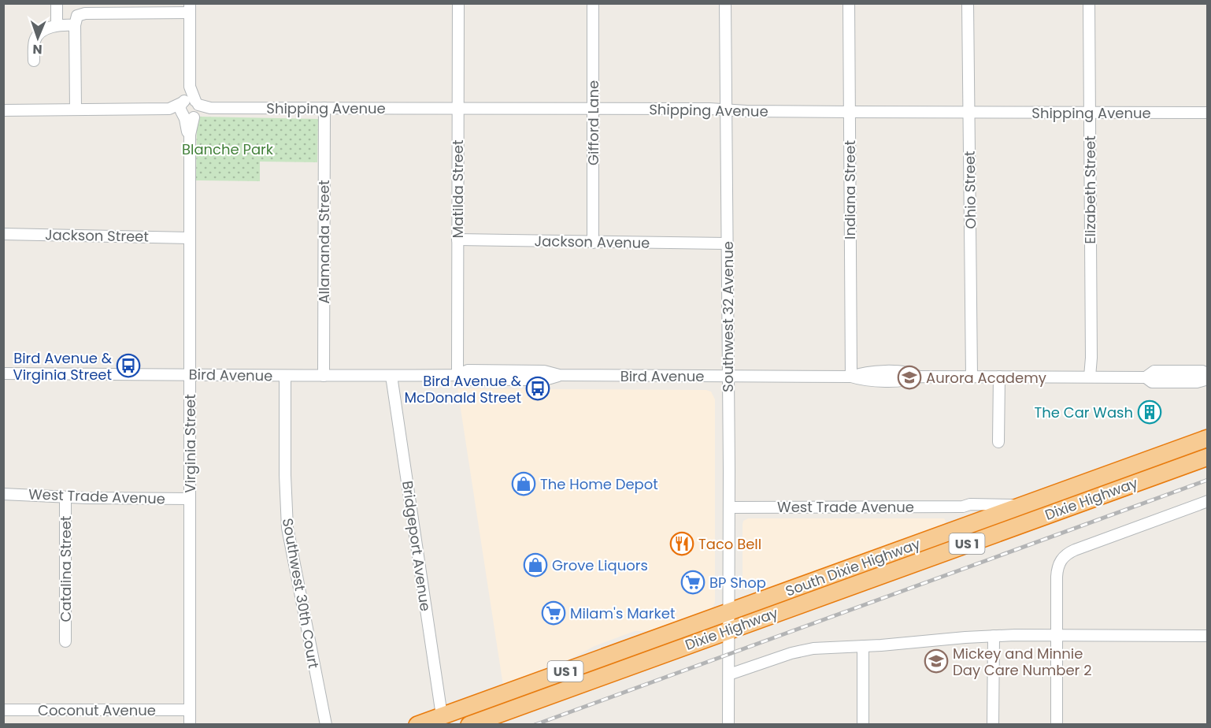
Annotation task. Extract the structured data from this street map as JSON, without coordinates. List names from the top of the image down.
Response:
{
  "streets": {
    "highway": ["Dixie Highway", "US 1", "South Dixie Highway"],
    "street": [
      "Shipping Avenue",
      "Gifford Lane",
      "Matilda Street",
      "Indiana Street",
      "Ohio Street",
      "Elizabeth Street",
      "Jackson Street",
      "Allamanda Street",
      "Jackson Avenue",
      "Southwest 32 Avenue",
      "Bird Avenue",
      "Virginia Street",
      "West Trade Avenue",
      "Bridgeport Avenue",
      "Catalina Street",
      "Southwest 30th Court",
      "Coconut Avenue"
    ]
  },
  "crossings": [
    ["Shipping Avenue", "Gifford Lane"],
    ["Shipping Avenue", "Matilda Street"],
    ["Shipping Avenue", "Indiana Street"],
    ["Shipping Avenue", "Ohio Street"],
    ["Shipping Avenue", "Elizabeth Street"],
    ["Shipping Avenue", "Allamanda Street"],
    ["Shipping Avenue", "Southwest 32 Avenue"],
    ["Shipping Avenue", "Virginia Street"],
    ["Gifford Lane", "Jackson Avenue"],
    ["Matilda Street", "Jackson Avenue"],
    ["Matilda Street", "Bird Avenue"],
    ["Indiana Street", "Bird Avenue"],
    ["Ohio Street", "Bird Avenue"],
    ["Elizabeth Street", "Bird Avenue"],
    ["Jackson Street", "Virginia Street"],
    ["Allamanda Street", "Bird Avenue"],
    ["Jackson Avenue", "Southwest 32 Avenue"],
    ["Southwest 32 Avenue", "Bird Avenue"],
    ["Southwest 32 Avenue", "West Trade Avenue"],
    ["Southwest 32 Avenue", "Dixie Highway"],
    ["Southwest 32 Avenue", "South Dixie Highway"],
    ["Bird Avenue", "Virginia Street"],
    ["Bird Avenue", "Bridgeport Avenue"],
    ["Bird Avenue", "Southwest 30th Court"],
    ["Virginia Street", "West Trade Avenue"],
    ["Virginia Street", "Coconut Avenue"],
    ["West Trade Avenue", "South Dixie Highway"],
    ["West Trade Avenue", "Catalina Street"],
    ["Bridgeport Avenue", "South Dixie Highway"]
  ],
  "parks": ["Blanche Park"],
  "places": {
    "bus stop": ["Bird Avenue & Virginia Street", "Bird Avenue & McDonald Street"],
    "school or university": ["Aurora Academy", "Mickey and Minnie Day Care Number 2"],
    "building": ["The Car Wash"],
    "shop": ["The Home Depot", "Grove Liquors"],
    "restaurant": ["Taco Bell"],
    "supermarket": ["BP Shop", "Milam's Market"]
  },
  "north": "bottom"
}
